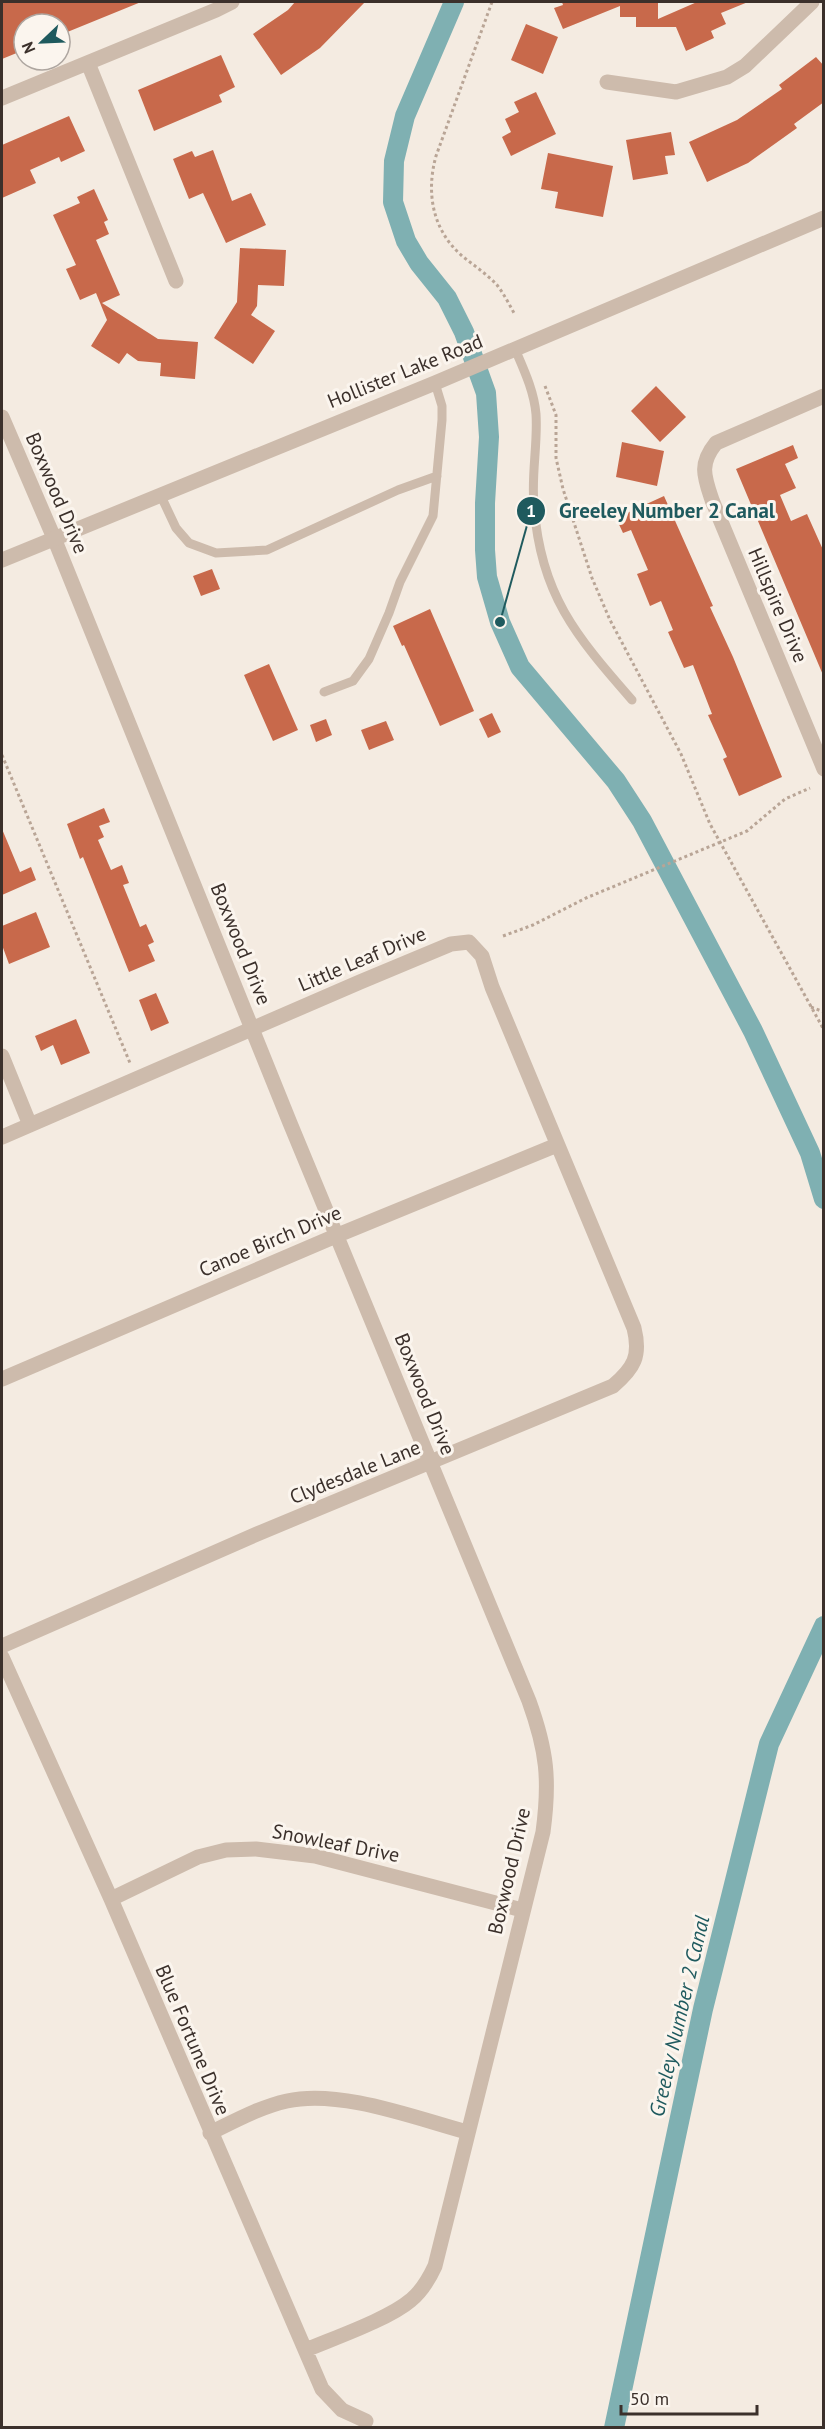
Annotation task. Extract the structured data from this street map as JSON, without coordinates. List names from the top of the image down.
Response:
{
  "streets": {
    "street": [
      "Hollister Lake Road",
      "Boxwood Drive",
      "Hillspire Drive",
      "Little Leaf Drive",
      "Canoe Birch Drive",
      "Clydesdale Lane",
      "Snowleaf Drive",
      "Blue Fortune Drive"
    ]
  },
  "crossings": [
    ["Hollister Lake Road", "Boxwood Drive"],
    ["Boxwood Drive", "Little Leaf Drive"],
    ["Boxwood Drive", "Canoe Birch Drive"],
    ["Boxwood Drive", "Clydesdale Lane"],
    ["Boxwood Drive", "Snowleaf Drive"],
    ["Boxwood Drive", "Blue Fortune Drive"],
    ["Little Leaf Drive", "Canoe Birch Drive"],
    ["Little Leaf Drive", "Clydesdale Lane"],
    ["Canoe Birch Drive", "Clydesdale Lane"],
    ["Snowleaf Drive", "Blue Fortune Drive"]
  ],
  "water": ["Greeley Number 2 Canal"],
  "places": ["Greeley Number 2 Canal"],
  "scale_bar": "50 m",
  "north": "bottom left"
}
